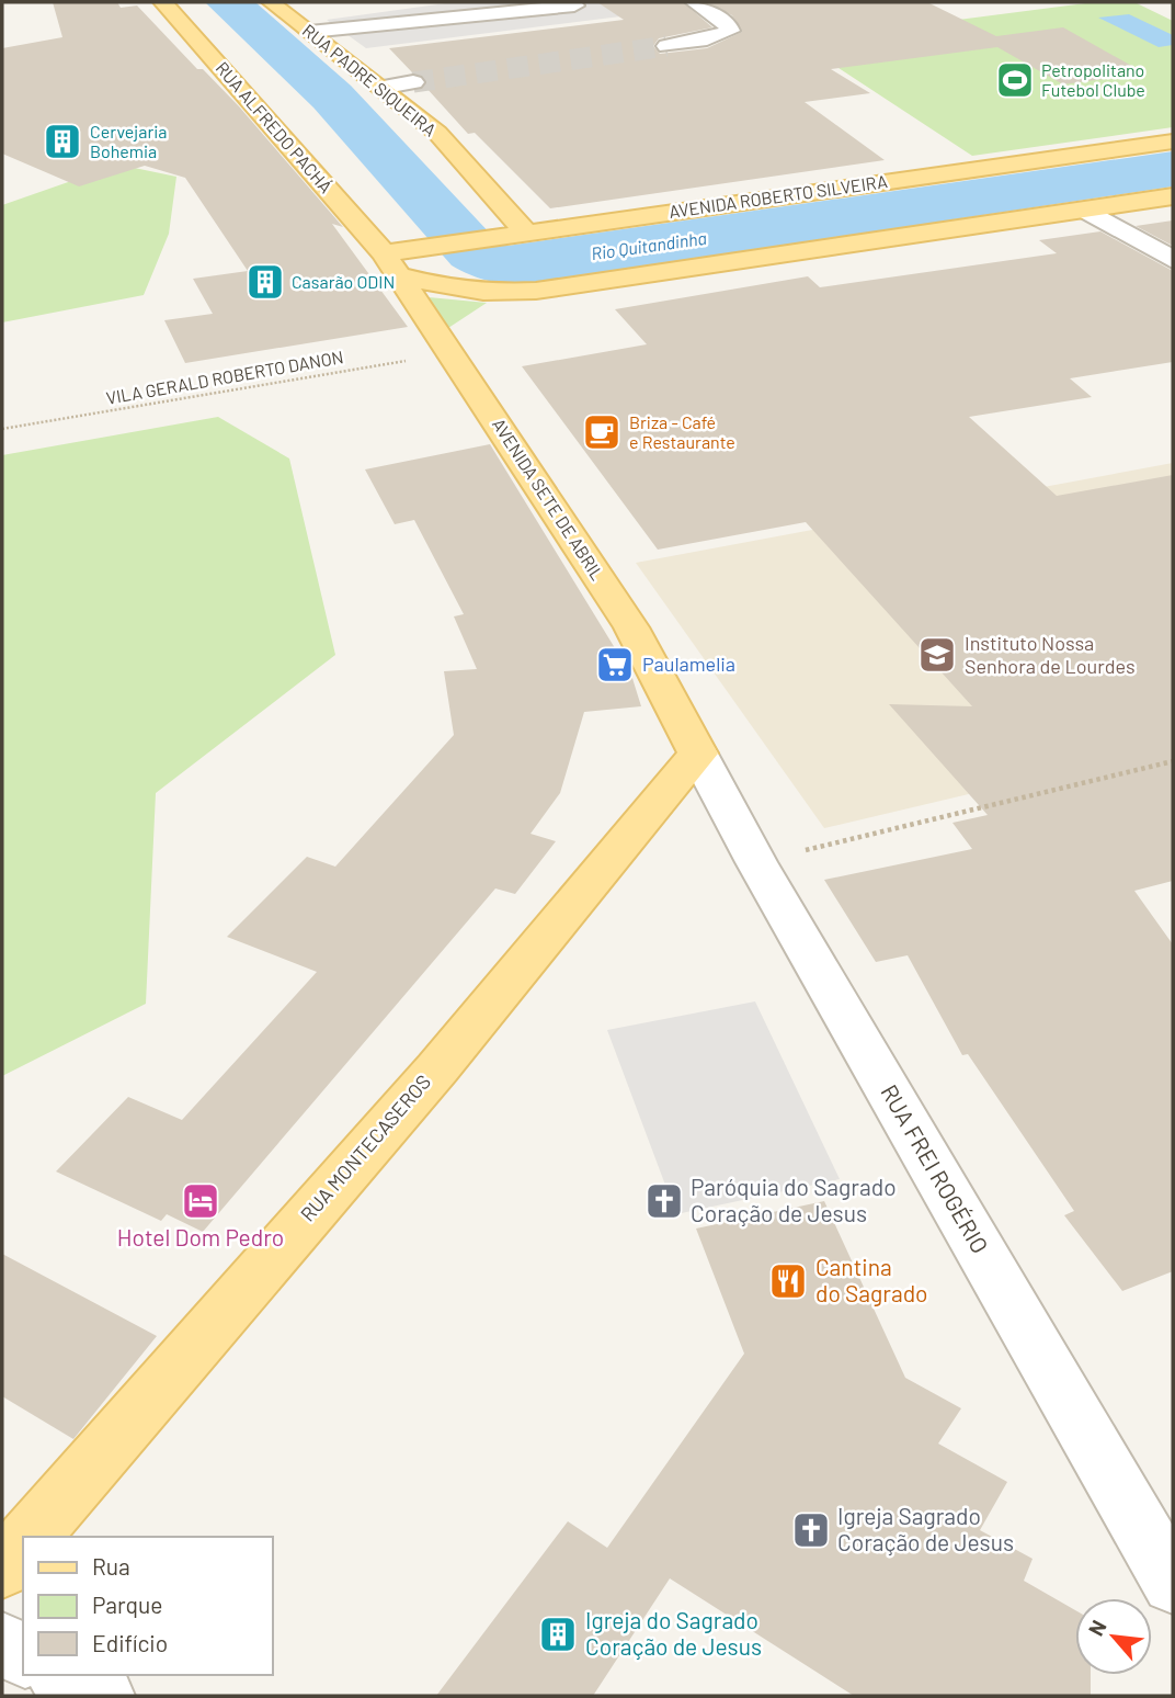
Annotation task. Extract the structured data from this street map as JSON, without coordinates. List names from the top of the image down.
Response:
{
  "streets": {
    "main road": [
      "RUA PADRE SIQUEIRA",
      "RUA ALFREDO PACHÁ",
      "AVENIDA ROBERTO SILVEIRA",
      "AVENIDA SETE DE ABRIL",
      "RUA MONTECASEROS"
    ],
    "street": ["RUA FREI ROGÉRIO"],
    "path": ["VILA GERALD ROBERTO DANON"]
  },
  "crossings": [
    ["RUA PADRE SIQUEIRA", "AVENIDA ROBERTO SILVEIRA"],
    ["RUA ALFREDO PACHÁ", "AVENIDA ROBERTO SILVEIRA"],
    ["RUA ALFREDO PACHÁ", "AVENIDA SETE DE ABRIL"],
    ["AVENIDA ROBERTO SILVEIRA", "AVENIDA SETE DE ABRIL"],
    ["VILA GERALD ROBERTO DANON", "AVENIDA SETE DE ABRIL"],
    ["AVENIDA SETE DE ABRIL", "RUA MONTECASEROS"],
    ["AVENIDA SETE DE ABRIL", "RUA FREI ROGÉRIO"],
    ["RUA MONTECASEROS", "RUA FREI ROGÉRIO"]
  ],
  "water": ["Rio Quitandinha"],
  "places": {
    "sports": ["Petropolitano Futebol Clube"],
    "building": ["Cervejaria Bohemia", "Casarão ODIN", "Igreja do Sagrado Coração de Jesus"],
    "cafe": ["Briza - Café e Restaurante"],
    "school or university": ["Instituto Nossa Senhora de Lourdes"],
    "supermarket": ["Paulamelia"],
    "hotel": ["Hotel Dom Pedro"],
    "church": ["Paróquia do Sagrado Coração de Jesus", "Igreja Sagrado Coração de Jesus"],
    "restaurant": ["Cantina do Sagrado"]
  },
  "legend": ["Rua", "Parque", "Edifício"],
  "north": "top left"
}
